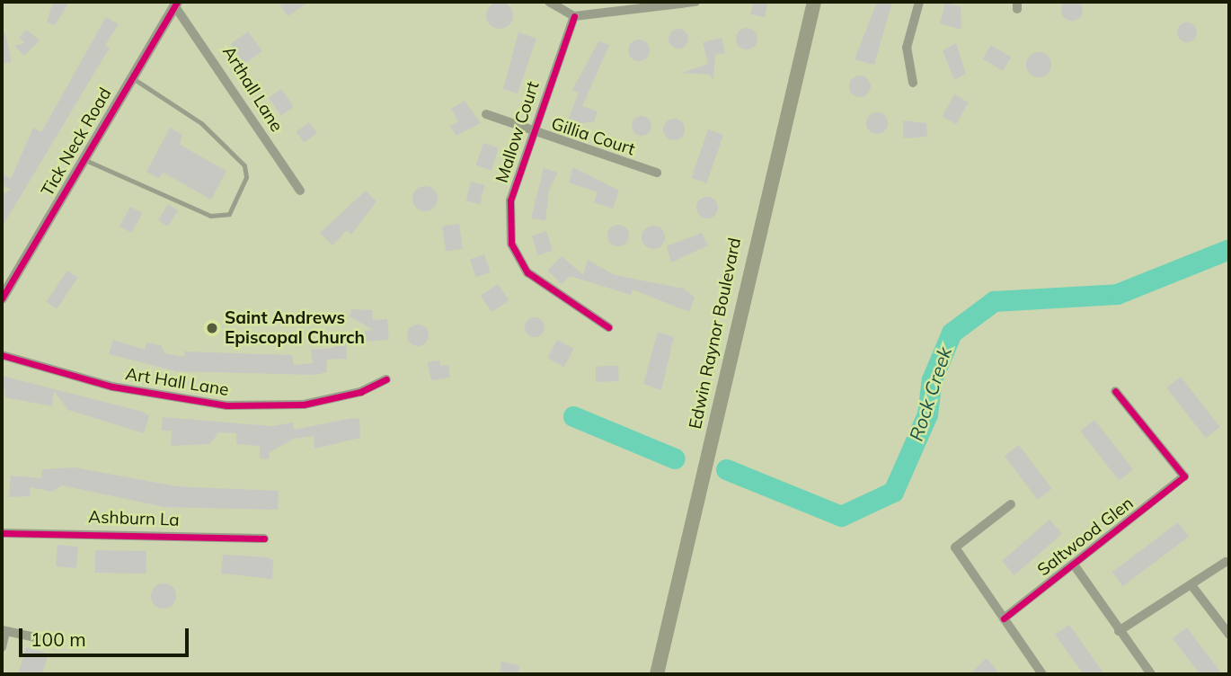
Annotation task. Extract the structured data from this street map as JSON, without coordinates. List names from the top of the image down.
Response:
{
  "streets": {
    "main road": ["Edwin Raynor Boulevard"],
    "street": [
      "Arthall Lane",
      "Mallow Court",
      "Gillia Court",
      "Tick Neck Road",
      "Art Hall Lane",
      "Ashburn La",
      "Saltwood Glen"
    ]
  },
  "crossings": [
    ["Arthall Lane", "Tick Neck Road"],
    ["Mallow Court", "Gillia Court"]
  ],
  "water": ["Rock Creek"],
  "places": ["Saint Andrews Episcopal Church"],
  "scale_bar": "100 m"
}
